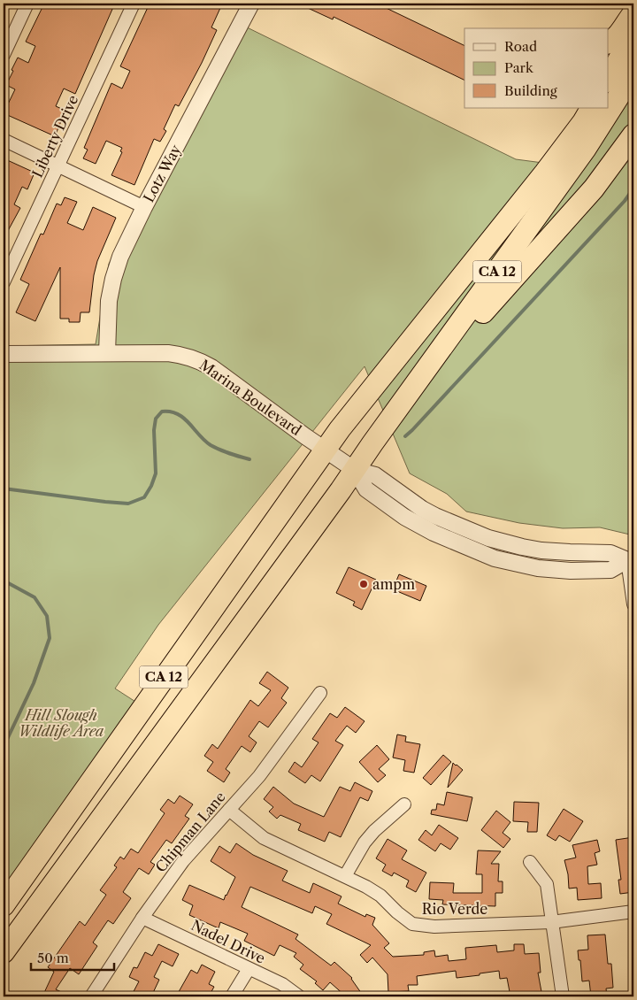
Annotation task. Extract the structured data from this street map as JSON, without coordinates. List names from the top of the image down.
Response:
{
  "streets": {
    "highway": ["CA 12"],
    "street": [
      "Liberty Drive",
      "Lotz Way",
      "Marina Boulevard",
      "Chipman Lane",
      "Rio Verde",
      "Nadel Drive"
    ]
  },
  "crossings": [
    ["Lotz Way", "Marina Boulevard"],
    ["CA 12", "Marina Boulevard"],
    ["Chipman Lane", "Rio Verde"],
    ["Chipman Lane", "Nadel Drive"]
  ],
  "parks": ["Hill Slough Wildlife Area"],
  "places": ["ampm"],
  "legend": ["Road", "Park", "Building"],
  "scale_bar": "50 m"
}
